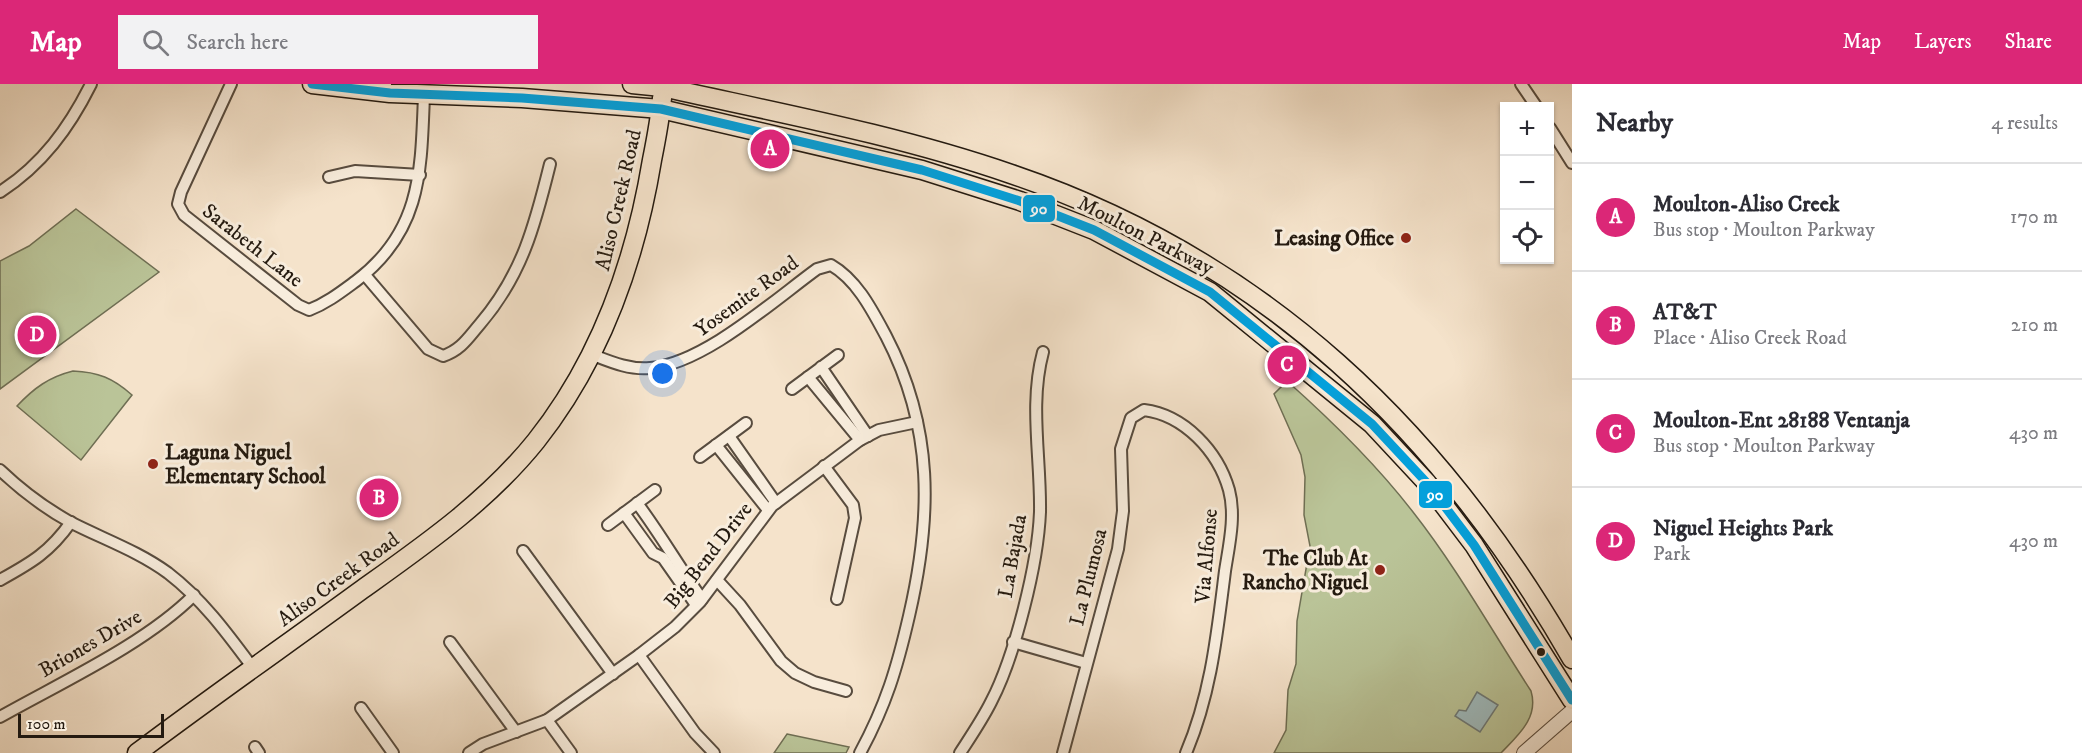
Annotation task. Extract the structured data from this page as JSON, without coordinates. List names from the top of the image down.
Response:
{
  "streets": {
    "main road": ["Aliso Creek Road", "Moulton Parkway"],
    "street": [
      "Sarabeth Lane",
      "Yosemite Road",
      "Big Bend Drive",
      "La Bajada",
      "Via Alfonse",
      "La Plumosa",
      "Briones Drive"
    ]
  },
  "crossings": [
    ["Aliso Creek Road", "Moulton Parkway"],
    ["Aliso Creek Road", "Yosemite Road"],
    ["Yosemite Road", "Big Bend Drive"],
    ["Via Alfonse", "La Plumosa"]
  ],
  "places": ["Leasing Office", "Laguna Niguel Elementary School", "The Club At Rancho Niguel"],
  "lines": ["transit line 90"],
  "scale_bar": "100 m",
  "page": {
    "header": "Map",
    "search": "Search here",
    "nav": ["Map", "Layers", "Share"],
    "heading": ["Nearby", "4 results"],
    "map_buttons": ["+", "−"],
    "pins": [
      "A",
      "D",
      "C",
      "B"
    ],
    "list": [
      {
        "mark": "A",
        "name": "Moulton-Aliso Creek",
        "note": "Bus stop · Moulton Parkway",
        "value": "170 m"
      },
      {
        "mark": "B",
        "name": "AT&T",
        "note": "Place · Aliso Creek Road",
        "value": "210 m"
      },
      {
        "mark": "C",
        "name": "Moulton-Ent 28188 Ventanja",
        "note": "Bus stop · Moulton Parkway",
        "value": "430 m"
      },
      {
        "mark": "D",
        "name": "Niguel Heights Park",
        "note": "Park",
        "value": "430 m"
      }
    ],
    "scale": "100 m"
  }
}
